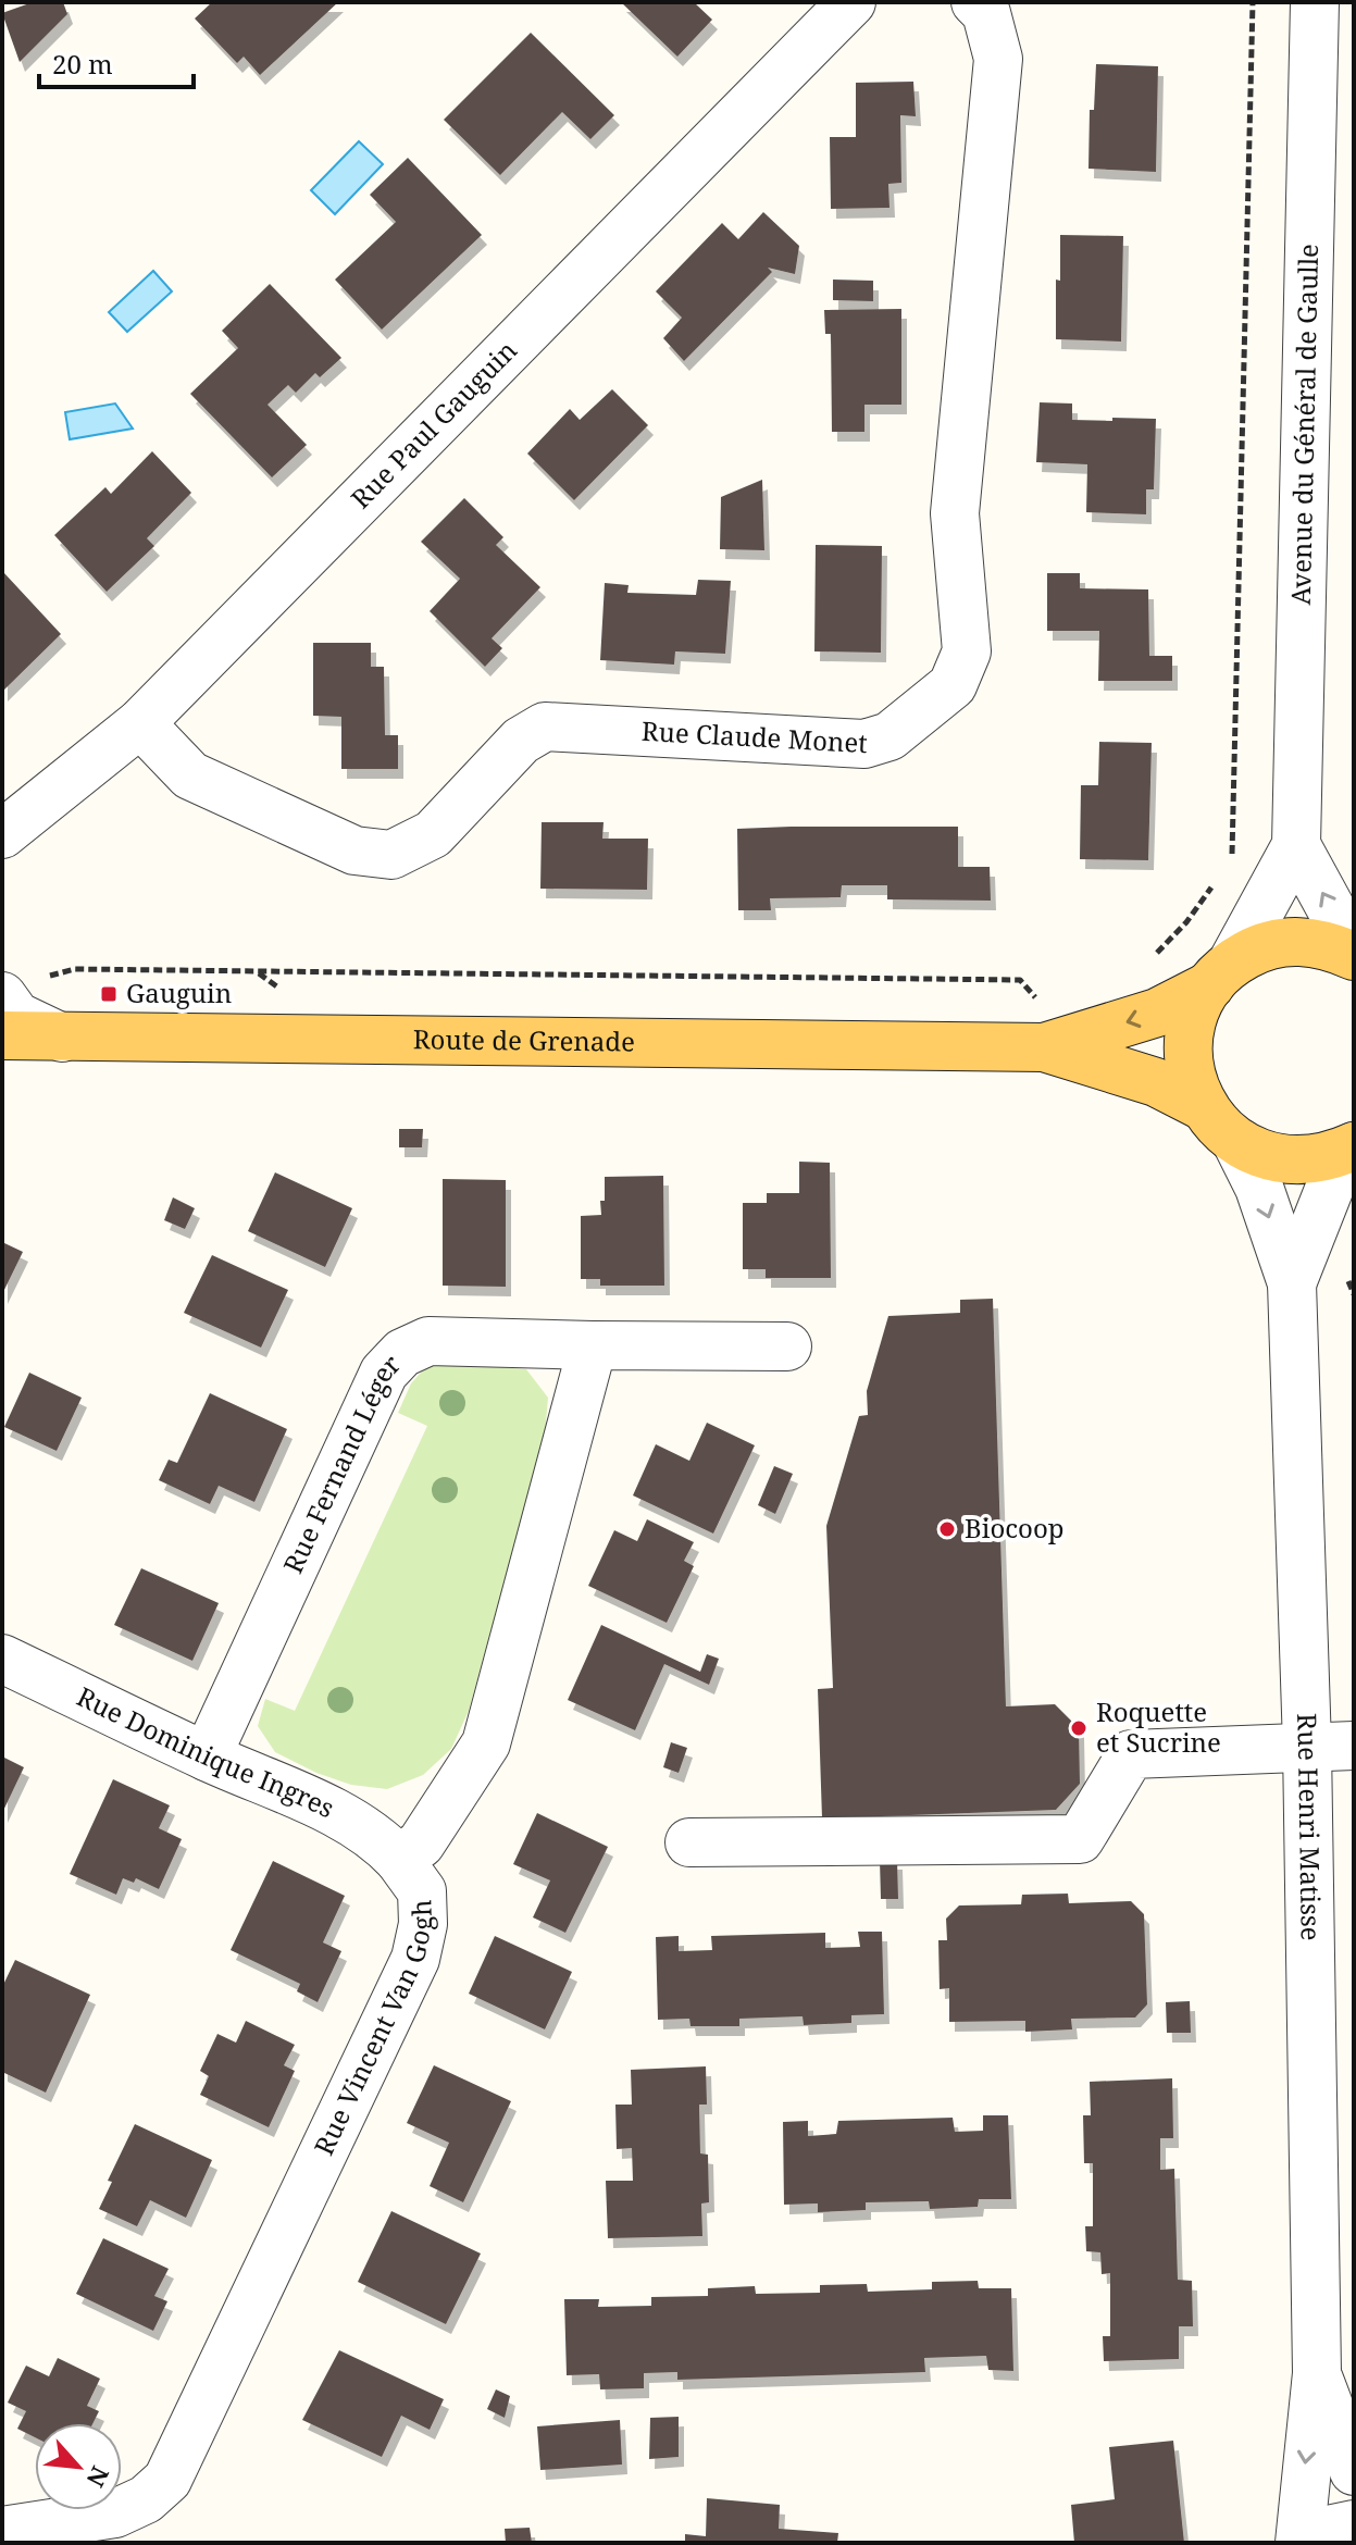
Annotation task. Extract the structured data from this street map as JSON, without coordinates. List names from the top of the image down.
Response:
{
  "streets": {
    "main road": ["Route de Grenade"],
    "street": [
      "Avenue du Général de Gaulle",
      "Rue Paul Gauguin",
      "Rue Claude Monet",
      "Rue Fernand Léger",
      "Rue Dominique Ingres",
      "Rue Henri Matisse",
      "Rue Vincent Van Gogh"
    ]
  },
  "crossings": [
    ["Rue Paul Gauguin", "Rue Claude Monet"],
    ["Rue Fernand Léger", "Rue Dominique Ingres"],
    ["Rue Fernand Léger", "Rue Vincent Van Gogh"],
    ["Rue Dominique Ingres", "Rue Vincent Van Gogh"]
  ],
  "places": {
    "transit": ["Gauguin"],
    "other": ["Biocoop", "Roquette et Sucrine"]
  },
  "scale_bar": "20 m",
  "north": "bottom right"
}
